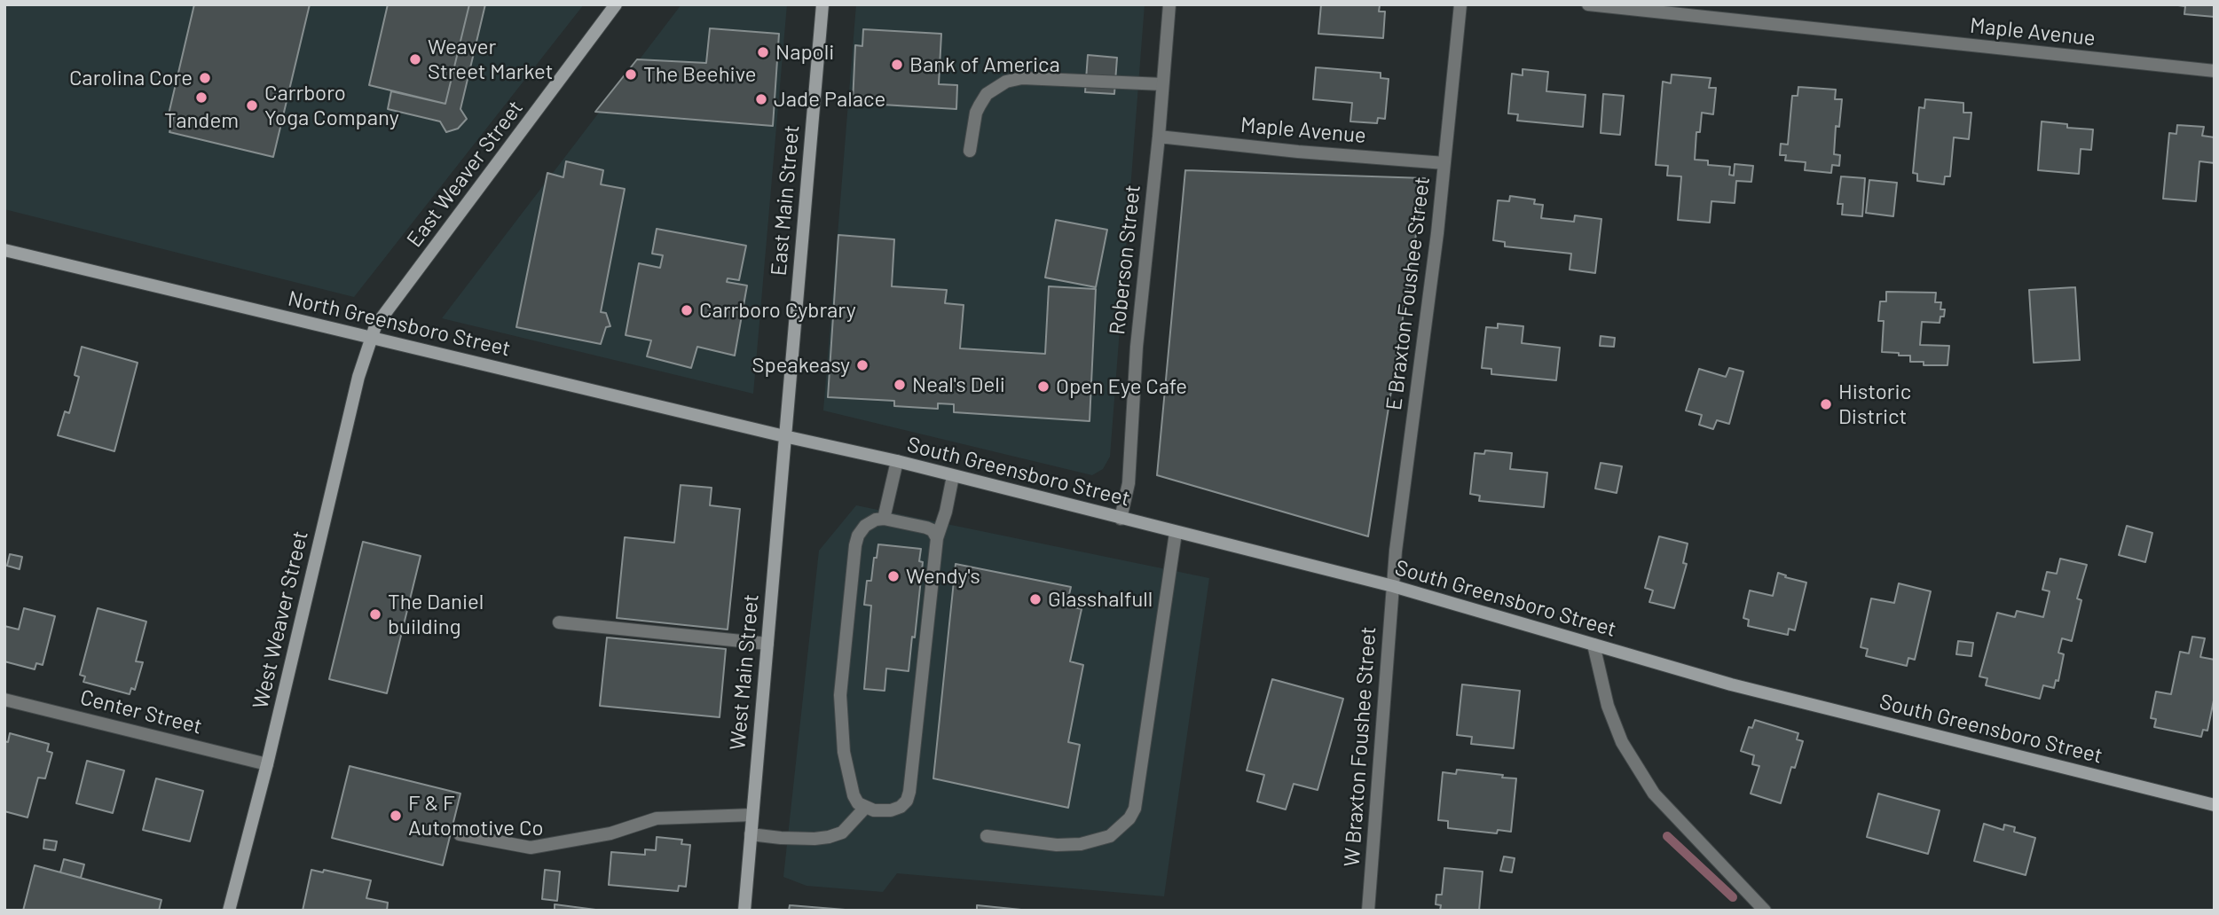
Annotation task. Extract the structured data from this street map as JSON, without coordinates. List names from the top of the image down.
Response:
{
  "streets": {
    "main road": [
      "East Weaver Street",
      "East Main Street",
      "North Greensboro Street",
      "South Greensboro Street",
      "West Weaver Street",
      "West Main Street"
    ],
    "street": [
      "Maple Avenue",
      "Roberson Street",
      "E Braxton Foushee Street",
      "Center Street",
      "W Braxton Foushee Street"
    ]
  },
  "crossings": [
    ["Maple Avenue", "Roberson Street"],
    ["Maple Avenue", "E Braxton Foushee Street"],
    ["East Weaver Street", "North Greensboro Street"],
    ["East Weaver Street", "West Weaver Street"],
    ["East Main Street", "North Greensboro Street"],
    ["East Main Street", "South Greensboro Street"],
    ["East Main Street", "West Main Street"],
    ["Roberson Street", "South Greensboro Street"],
    ["E Braxton Foushee Street", "South Greensboro Street"],
    ["E Braxton Foushee Street", "W Braxton Foushee Street"],
    ["North Greensboro Street", "South Greensboro Street"],
    ["North Greensboro Street", "West Weaver Street"],
    ["North Greensboro Street", "West Main Street"],
    ["South Greensboro Street", "West Main Street"],
    ["South Greensboro Street", "W Braxton Foushee Street"],
    ["West Weaver Street", "Center Street"]
  ],
  "places": [
    "Napoli",
    "Weaver Street Market",
    "Bank of America",
    "The Beehive",
    "Carolina Core",
    "Tandem",
    "Jade Palace",
    "Carrboro Yoga Company",
    "Carrboro Cybrary",
    "Speakeasy",
    "Neal's Deli",
    "Open Eye Cafe",
    "Historic District",
    "Wendy's",
    "Glasshalfull",
    "The Daniel building",
    "F & F Automotive Co"
  ]
}
